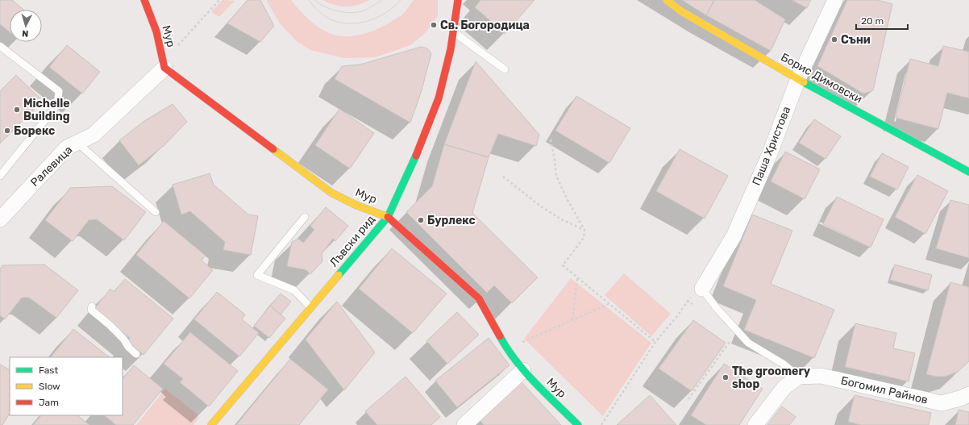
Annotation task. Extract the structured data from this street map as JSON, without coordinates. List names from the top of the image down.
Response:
{
  "streets": {
    "street": [
      "Мур",
      "Борис Димовски",
      "Паша Христова",
      "Ралевица",
      "Лъвски рид",
      "Богомил Райнов"
    ]
  },
  "crossings": [
    ["Мур", "Ралевица"],
    ["Мур", "Лъвски рид"],
    ["Борис Димовски", "Паша Христова"]
  ],
  "places": [
    "Св. Богородица",
    "Съни",
    "Michelle Building",
    "Борекс",
    "Бурлекс",
    "The groomery shop"
  ],
  "legend": ["Fast", "Slow", "Jam"],
  "scale_bar": "20 m",
  "north": "bottom"
}
